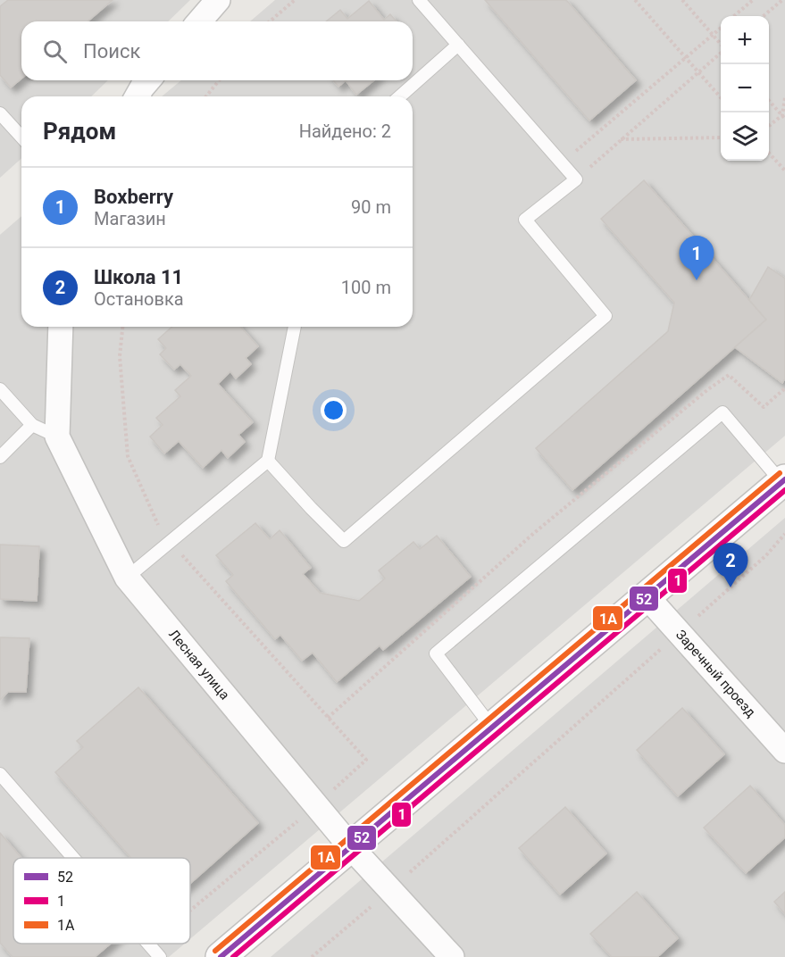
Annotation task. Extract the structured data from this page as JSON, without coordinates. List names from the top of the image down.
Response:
{
  "streets": {
    "street": ["Лесная улица", "Заречный проезд"]
  },
  "lines": ["transit line 1А", "transit line 52", "transit line 1"],
  "legend": ["52", "1", "1А"],
  "page": {
    "map_buttons": ["+", "−"],
    "search": "Поиск",
    "heading": ["Рядом", "Найдено: 2"],
    "list": [
      {
        "mark": "1",
        "name": "Boxberry",
        "note": "Магазин",
        "value": "90 m"
      },
      {
        "mark": "2",
        "name": "Школа 11",
        "note": "Остановка",
        "value": "100 m"
      }
    ],
    "pins": ["1", "2"]
  }
}
